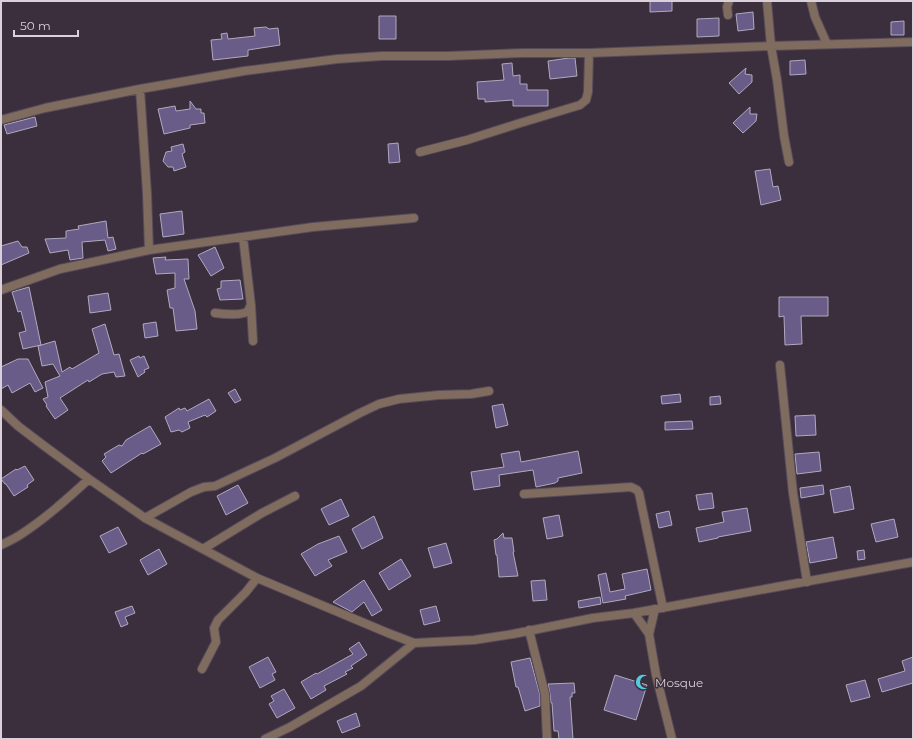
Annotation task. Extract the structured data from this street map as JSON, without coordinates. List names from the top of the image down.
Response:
{
  "places": {
    "mosque": ["Mosque"]
  },
  "scale_bar": "50 m"
}
